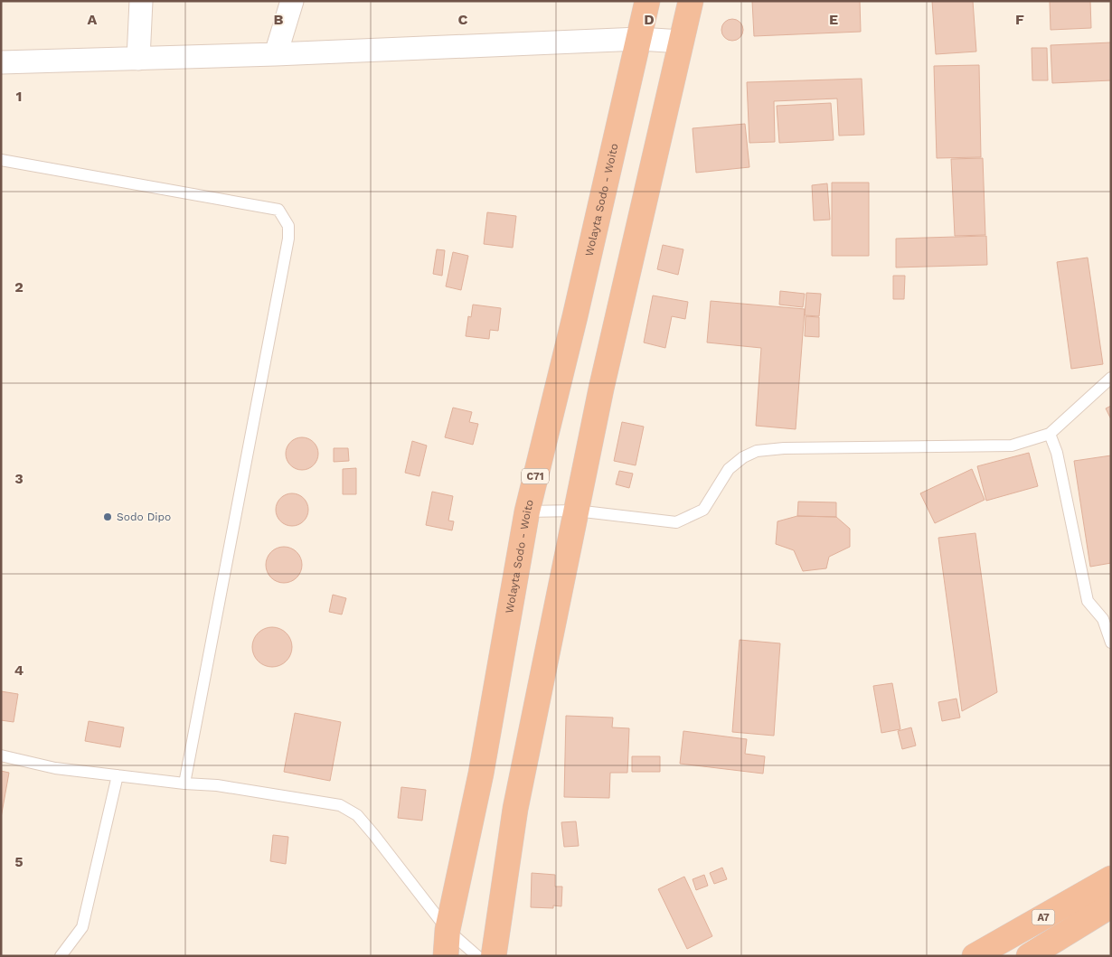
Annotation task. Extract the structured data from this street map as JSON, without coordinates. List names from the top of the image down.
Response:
{
  "streets": {
    "highway": ["Wolayta Sodo - Woito", "C71", "A7"]
  },
  "places": ["Sodo Dipo"],
  "grid": {
    "columns": [
      "A",
      "B",
      "C",
      "D",
      "E",
      "F"
    ],
    "rows": [
      "1",
      "2",
      "3",
      "4",
      "5"
    ]
  }
}
